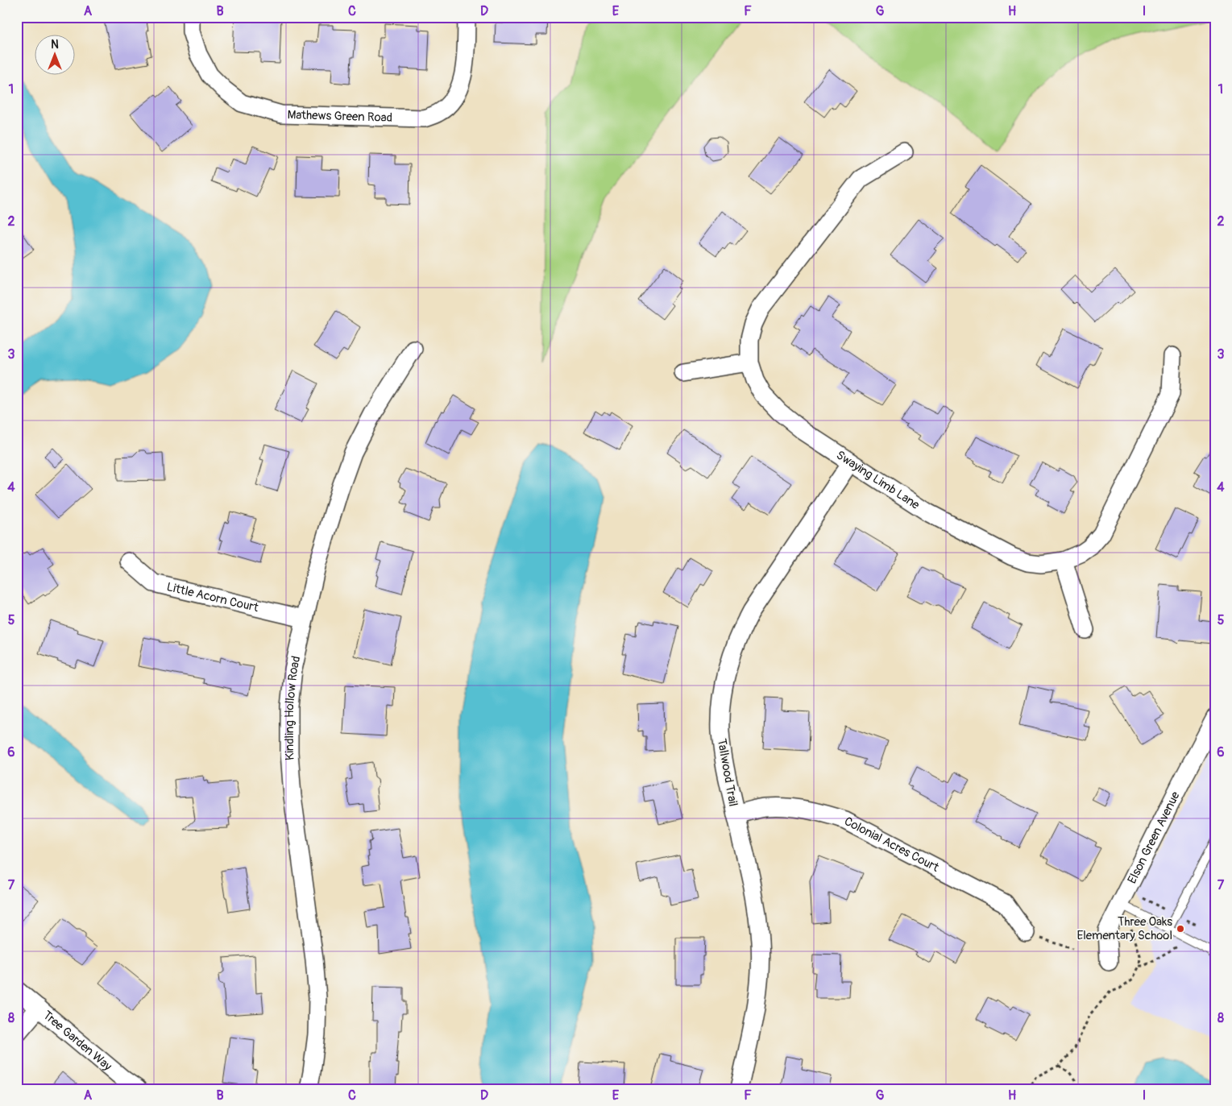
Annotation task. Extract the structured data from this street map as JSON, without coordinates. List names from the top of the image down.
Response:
{
  "streets": {
    "street": [
      "Mathews Green Road",
      "Swaying Limb Lane",
      "Little Acorn Court",
      "Kindling Hollow Road",
      "Tallwood Trail",
      "Elson Green Avenue",
      "Colonial Acres Court",
      "Tree Garden Way"
    ]
  },
  "crossings": [
    ["Swaying Limb Lane", "Tallwood Trail"],
    ["Little Acorn Court", "Kindling Hollow Road"],
    ["Tallwood Trail", "Colonial Acres Court"]
  ],
  "places": ["Three Oaks Elementary School"],
  "north": "top",
  "grid": {
    "columns": [
      "A",
      "B",
      "C",
      "D",
      "E",
      "F",
      "G",
      "H",
      "I"
    ],
    "rows": [
      "1",
      "2",
      "3",
      "4",
      "5",
      "6",
      "7",
      "8"
    ]
  }
}
